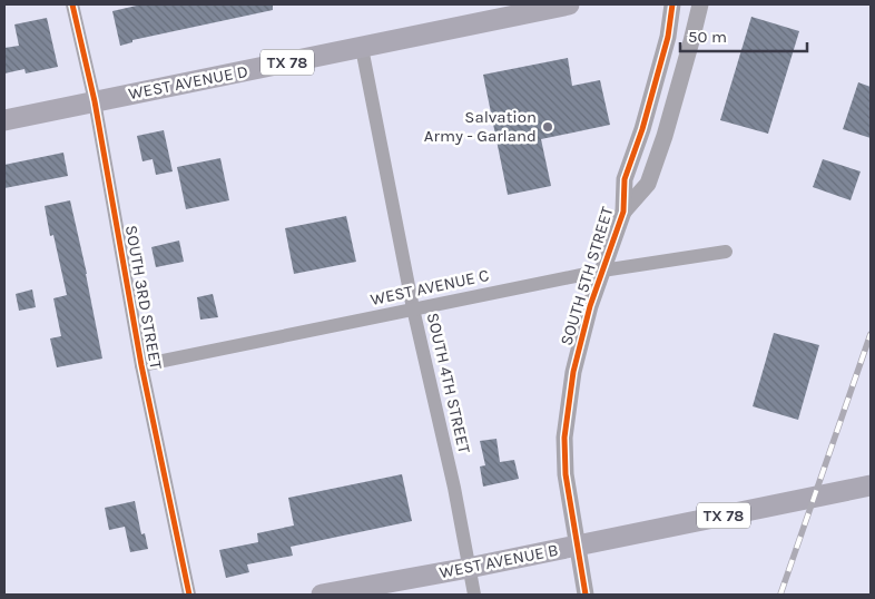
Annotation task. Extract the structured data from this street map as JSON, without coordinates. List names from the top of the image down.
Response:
{
  "streets": {
    "main road": ["TX 78", "WEST AVENUE D", "WEST AVENUE B"],
    "street": [
      "SOUTH 5TH STREET",
      "WEST AVENUE C",
      "SOUTH 3RD STREET",
      "SOUTH 4TH STREET"
    ]
  },
  "crossings": [
    ["WEST AVENUE D", "SOUTH 3RD STREET"],
    ["WEST AVENUE D", "SOUTH 4TH STREET"],
    ["SOUTH 5TH STREET", "WEST AVENUE C"],
    ["SOUTH 5TH STREET", "WEST AVENUE B"],
    ["WEST AVENUE C", "SOUTH 3RD STREET"],
    ["WEST AVENUE C", "SOUTH 4TH STREET"],
    ["SOUTH 4TH STREET", "WEST AVENUE B"]
  ],
  "places": ["Salvation Army - Garland"],
  "scale_bar": "50 m"
}
